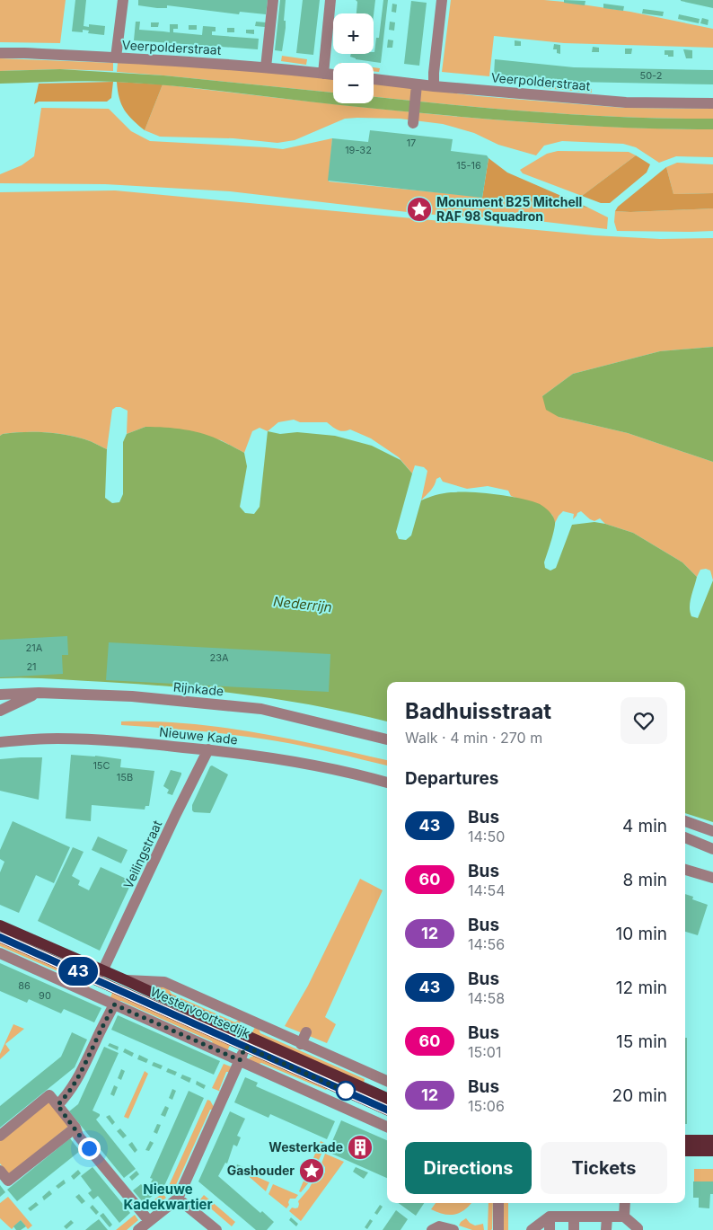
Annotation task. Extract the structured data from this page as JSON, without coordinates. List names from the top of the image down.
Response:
{
  "streets": {
    "main road": ["Westervoortsedijk"],
    "street": [
      "Veerpolderstraat",
      "Rijnkade",
      "Nieuwe Kade",
      "Veilingstraat"
    ]
  },
  "crossings": [
    ["Nieuwe Kade", "Veilingstraat"],
    ["Veilingstraat", "Westervoortsedijk"]
  ],
  "districts": ["Nieuwe Kadekwartier"],
  "water": ["Nederrijn"],
  "places": {
    "place": ["Monument B25 Mitchell RAF 98 Squadron", "Gashouder"],
    "building": ["Westerkade"]
  },
  "lines": ["bus line 43"],
  "house_numbers": [
    "50-2",
    "17",
    "19-32",
    "15-16",
    "21A",
    "23A",
    "21",
    "15C",
    "15B",
    "86",
    "90"
  ],
  "page": {
    "on_map": "43",
    "map_buttons": ["+", "−"],
    "heading": [
      ["Badhuisstraat", "Walk · 4 min · 270 m"],
      "Departures"
    ],
    "list": [
      {
        "mark": "43",
        "name": "Bus",
        "note": "14:50",
        "value": "4 min"
      },
      {
        "mark": "60",
        "name": "Bus",
        "note": "14:54",
        "value": "8 min"
      },
      {
        "mark": "12",
        "name": "Bus",
        "note": "14:56",
        "value": "10 min"
      },
      {
        "mark": "43",
        "name": "Bus",
        "note": "14:58",
        "value": "12 min"
      },
      {
        "mark": "60",
        "name": "Bus",
        "note": "15:01",
        "value": "15 min"
      },
      {
        "mark": "12",
        "name": "Bus",
        "note": "15:06",
        "value": "20 min"
      }
    ],
    "buttons": ["Directions", "Tickets"]
  }
}
